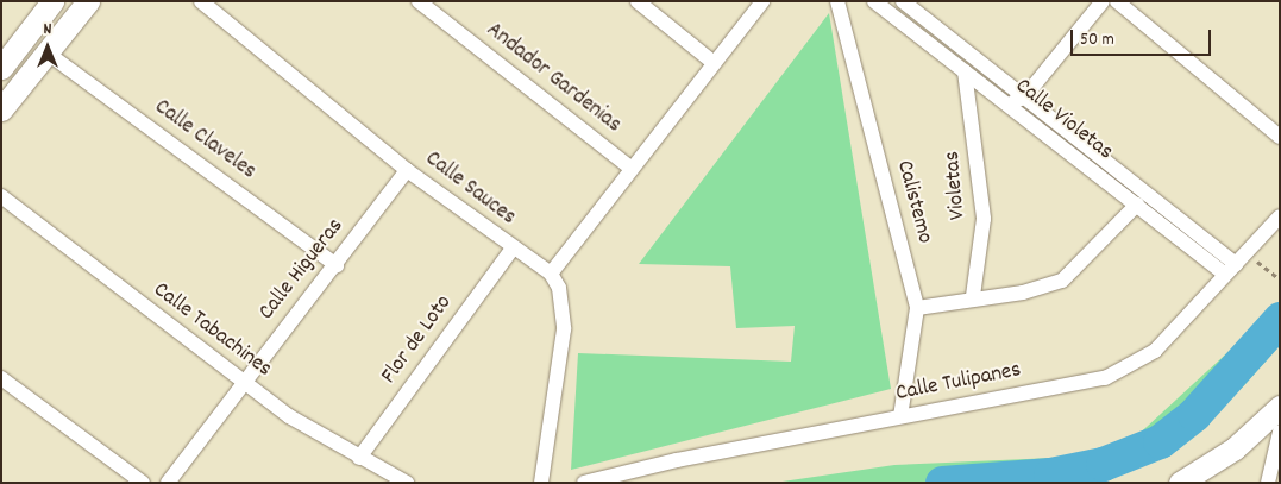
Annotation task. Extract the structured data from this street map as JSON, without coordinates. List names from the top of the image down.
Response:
{
  "streets": {
    "street": [
      "Andador Gardenias",
      "Calle Violetas",
      "Calle Claveles",
      "Violetas",
      "Calle Sauces",
      "Calistemo",
      "Calle Higueras",
      "Calle Tabachines",
      "Flor de Loto",
      "Calle Tulipanes"
    ]
  },
  "crossings": [
    ["Calle Violetas", "Violetas"],
    ["Calle Violetas", "Calle Tulipanes"],
    ["Calle Claveles", "Calle Higueras"],
    ["Calle Sauces", "Calle Higueras"],
    ["Calle Sauces", "Flor de Loto"],
    ["Calistemo", "Calle Tulipanes"],
    ["Calle Higueras", "Calle Tabachines"],
    ["Calle Tabachines", "Flor de Loto"]
  ],
  "scale_bar": "50 m",
  "north": "top"
}
